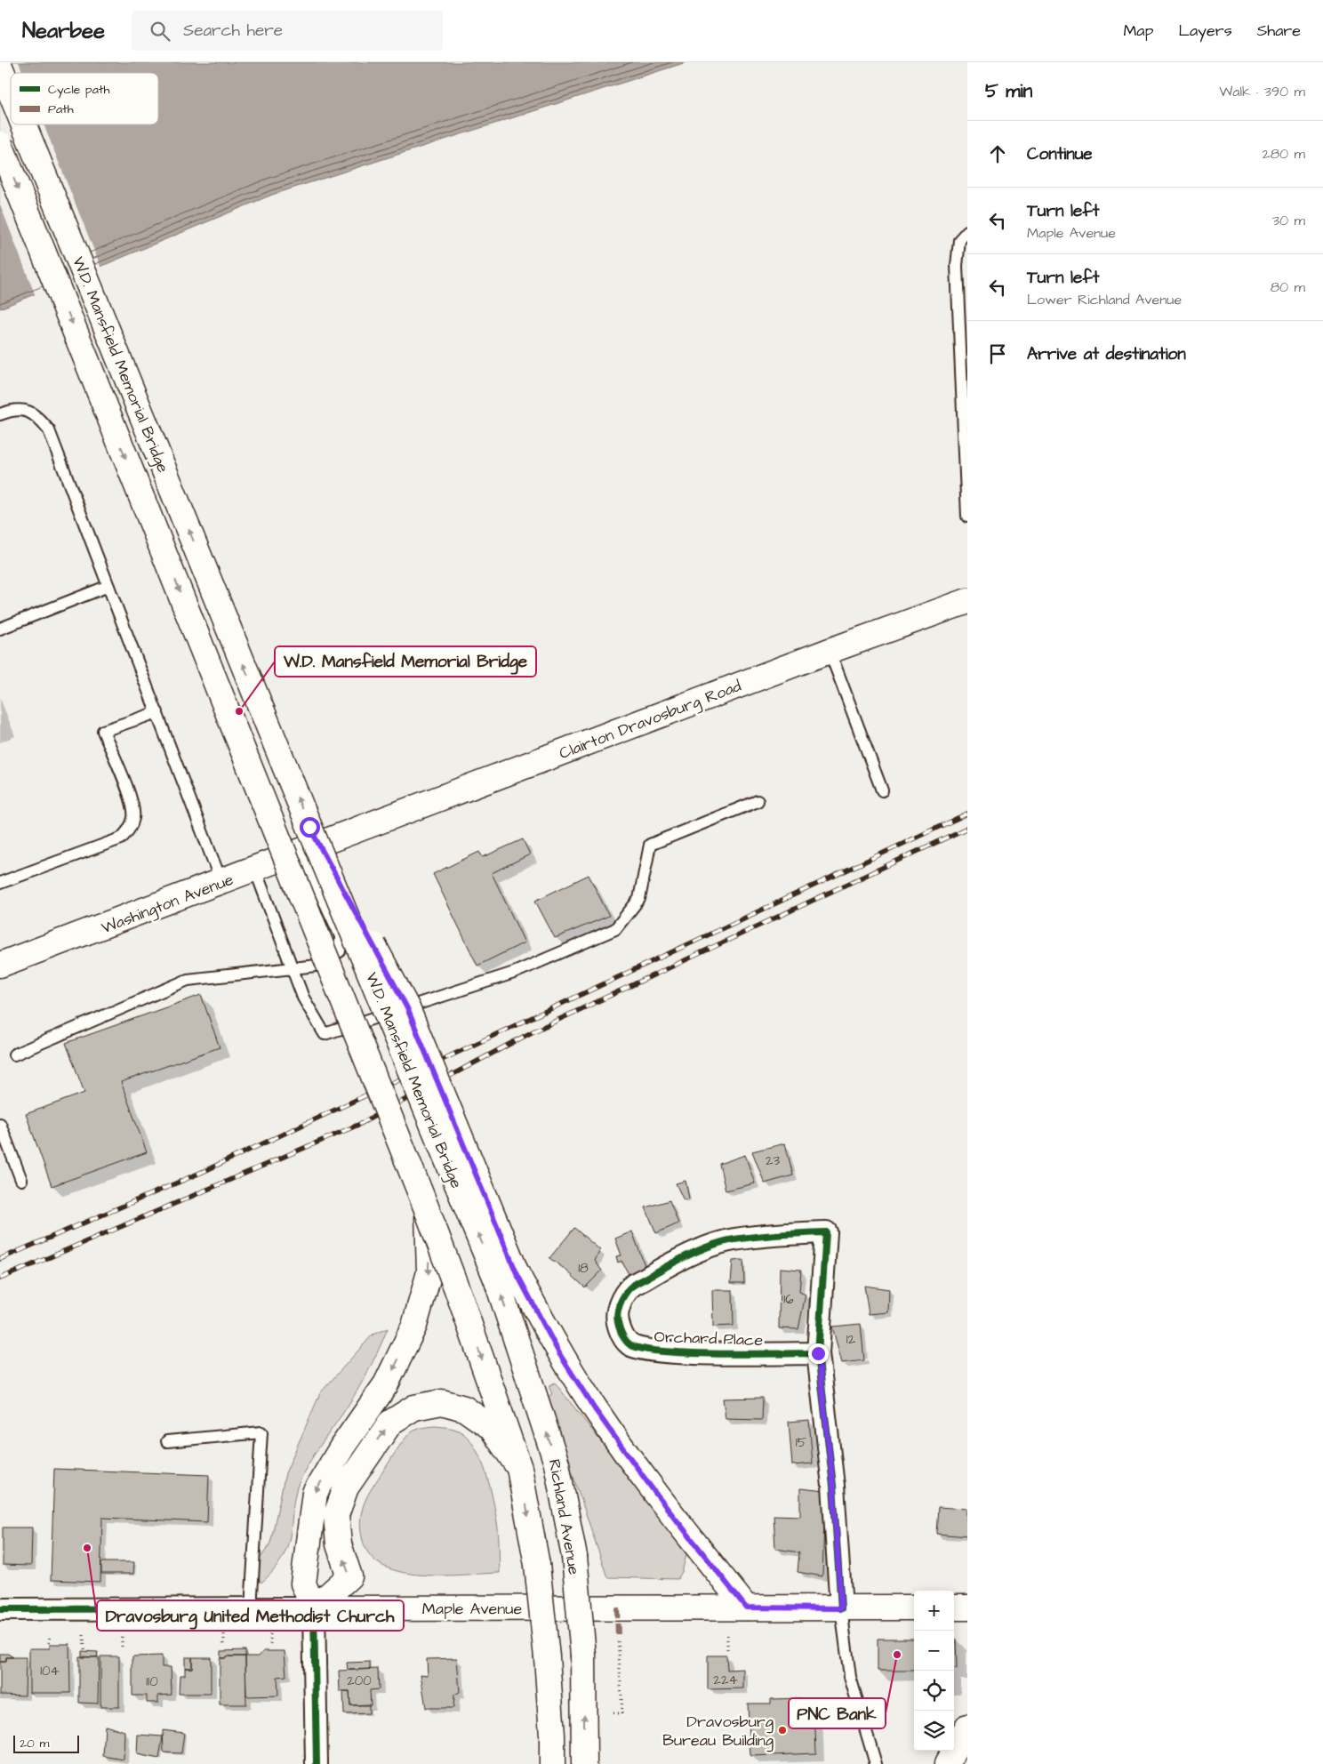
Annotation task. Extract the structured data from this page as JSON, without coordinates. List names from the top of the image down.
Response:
{
  "streets": {
    "main road": [
      "W.D. Mansfield Memorial Bridge",
      "Clairton Dravosburg Road",
      "Washington Avenue",
      "Richland Avenue",
      "Maple Avenue"
    ],
    "street": ["Orchard Place"]
  },
  "crossings": [
    ["W.D. Mansfield Memorial Bridge", "Richland Avenue"],
    ["Clairton Dravosburg Road", "Washington Avenue"]
  ],
  "places": [
    "W.D. Mansfield Memorial Bridge",
    "Dravosburg United Methodist Church",
    "PNC Bank",
    "Dravosburg Bureau Building"
  ],
  "house_numbers": [
    "23",
    "18",
    "16",
    "12",
    "15",
    "104",
    "224",
    "200",
    "110"
  ],
  "legend": ["Cycle path", "Path"],
  "scale_bar": "20 m",
  "page": {
    "header": "Nearbee",
    "search": "Search here",
    "nav": ["Map", "Layers", "Share"],
    "heading": ["5 min", "Walk · 390 m"],
    "list": [
      ["Continue", "280 m"],
      ["Turn left", "Maple Avenue", "30 m"],
      ["Turn left", "Lower Richland Avenue", "80 m"],
      "Arrive at destination"
    ],
    "map_buttons": ["+", "−"],
    "scale": "20 m"
  }
}
